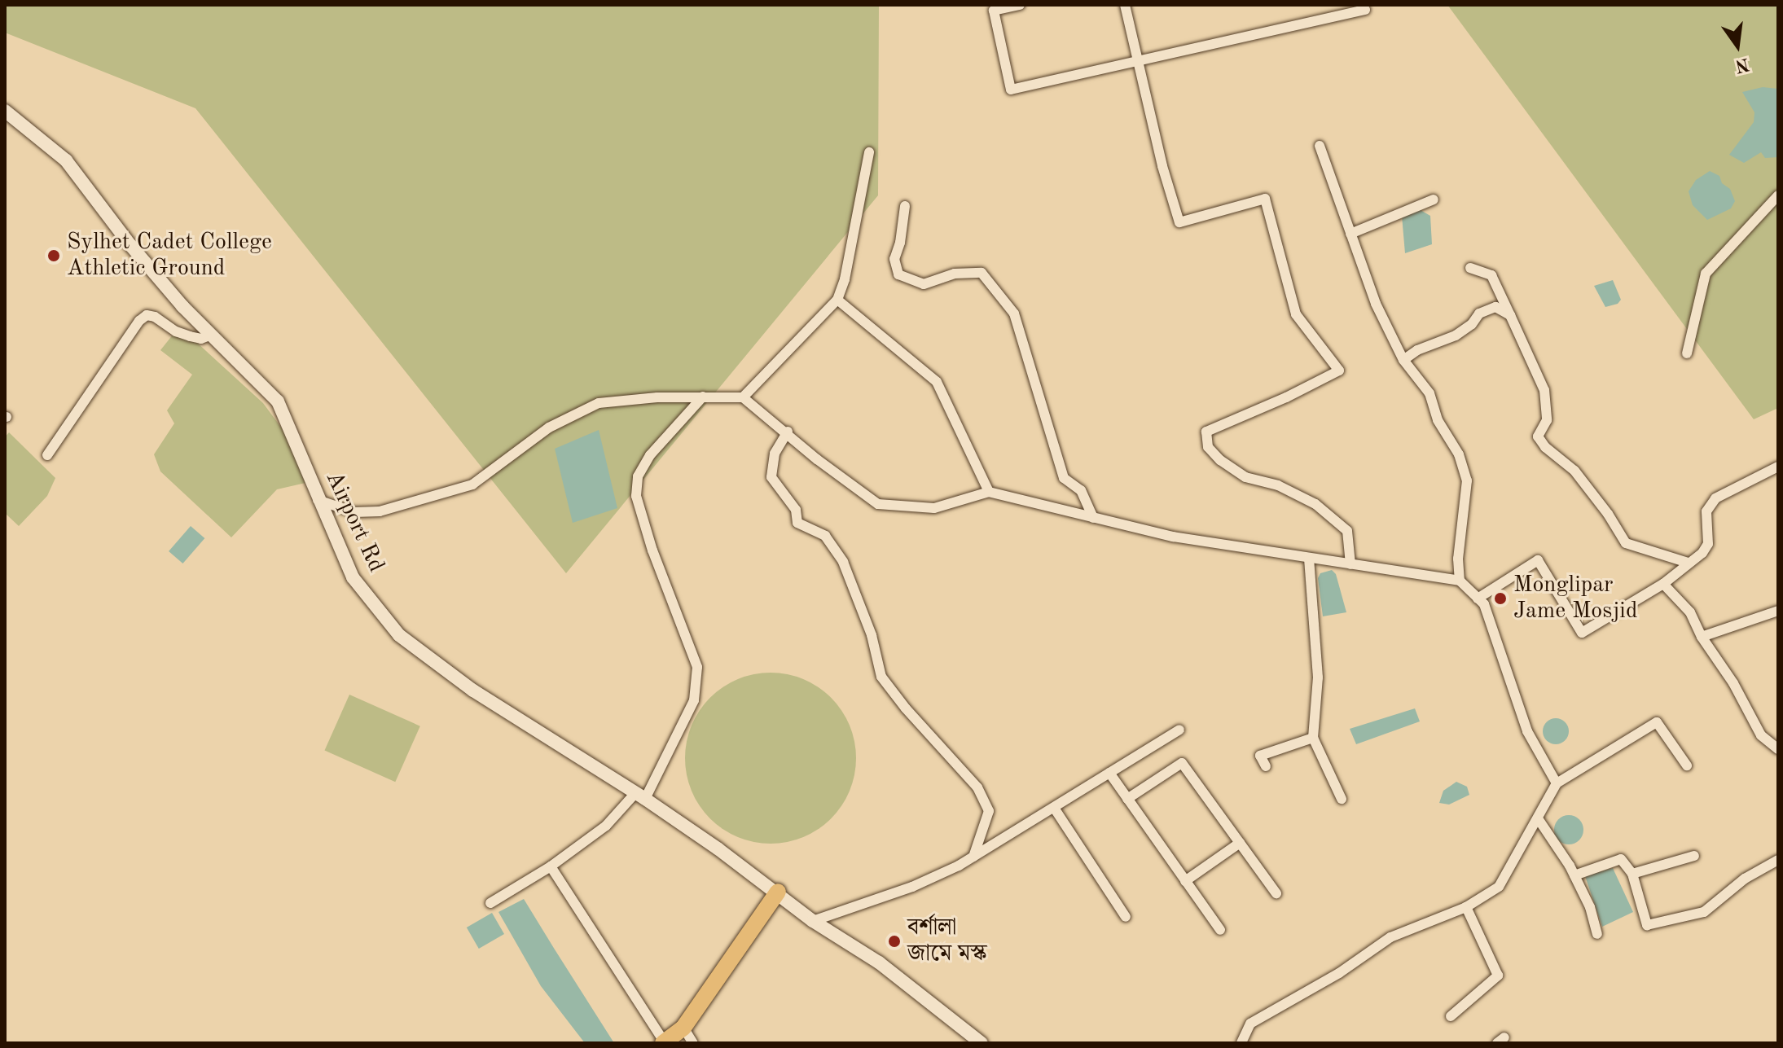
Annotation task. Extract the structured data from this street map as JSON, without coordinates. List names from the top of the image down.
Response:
{
  "streets": {
    "main road": ["Airport Rd"]
  },
  "places": ["Sylhet Cadet College Athletic Ground", "Monglipar Jame Mosjid", "বর্শালা জামে মস্ক"],
  "north": "bottom"
}
